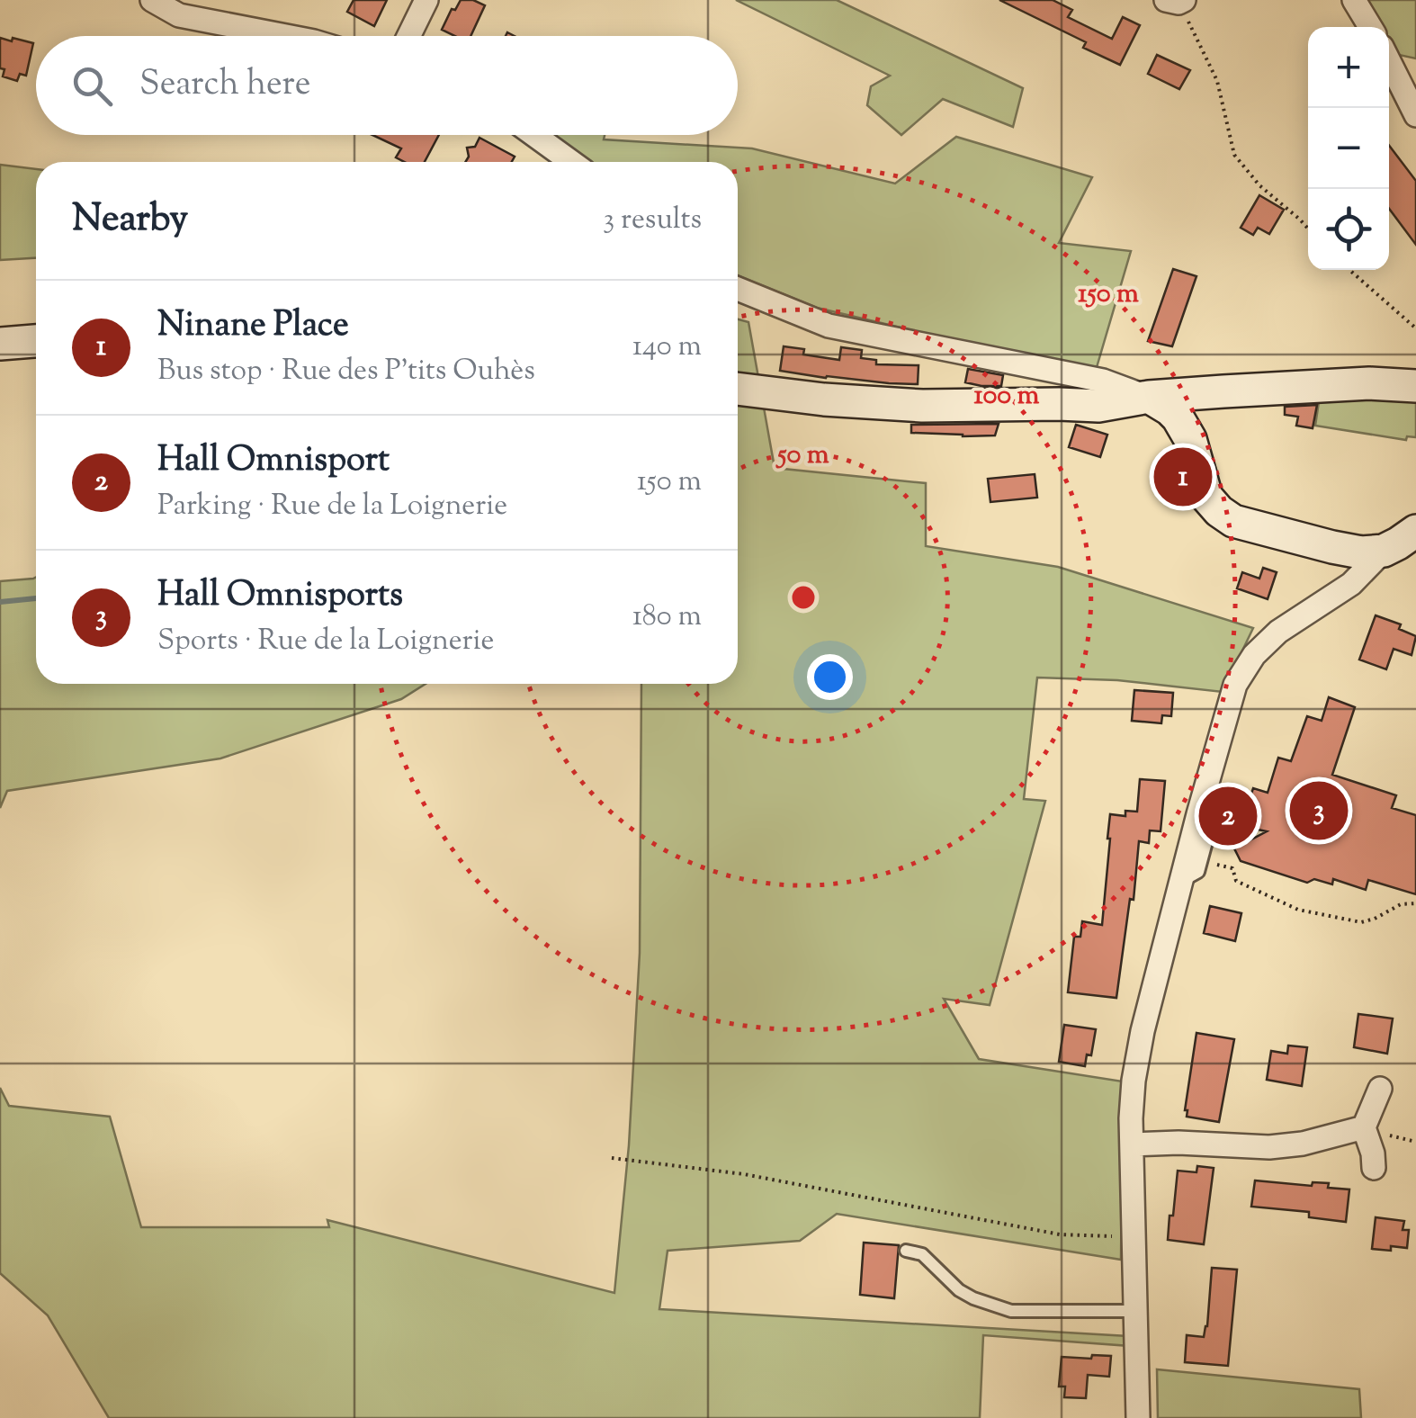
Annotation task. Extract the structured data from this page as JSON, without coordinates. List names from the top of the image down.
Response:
{
  "page": {
    "map_buttons": ["+", "−"],
    "search": "Search here",
    "heading": ["Nearby", "3 results"],
    "list": [
      {
        "mark": "1",
        "name": "Ninane Place",
        "note": "Bus stop · Rue des P'tits Ouhès",
        "value": "140 m"
      },
      {
        "mark": "2",
        "name": "Hall Omnisport",
        "note": "Parking · Rue de la Loignerie",
        "value": "150 m"
      },
      {
        "mark": "3",
        "name": "Hall Omnisports",
        "note": "Sports · Rue de la Loignerie",
        "value": "180 m"
      }
    ],
    "pins": ["1", "3", "2"]
  },
  "rings": ["150 m", "100 m", "50 m"]
}
